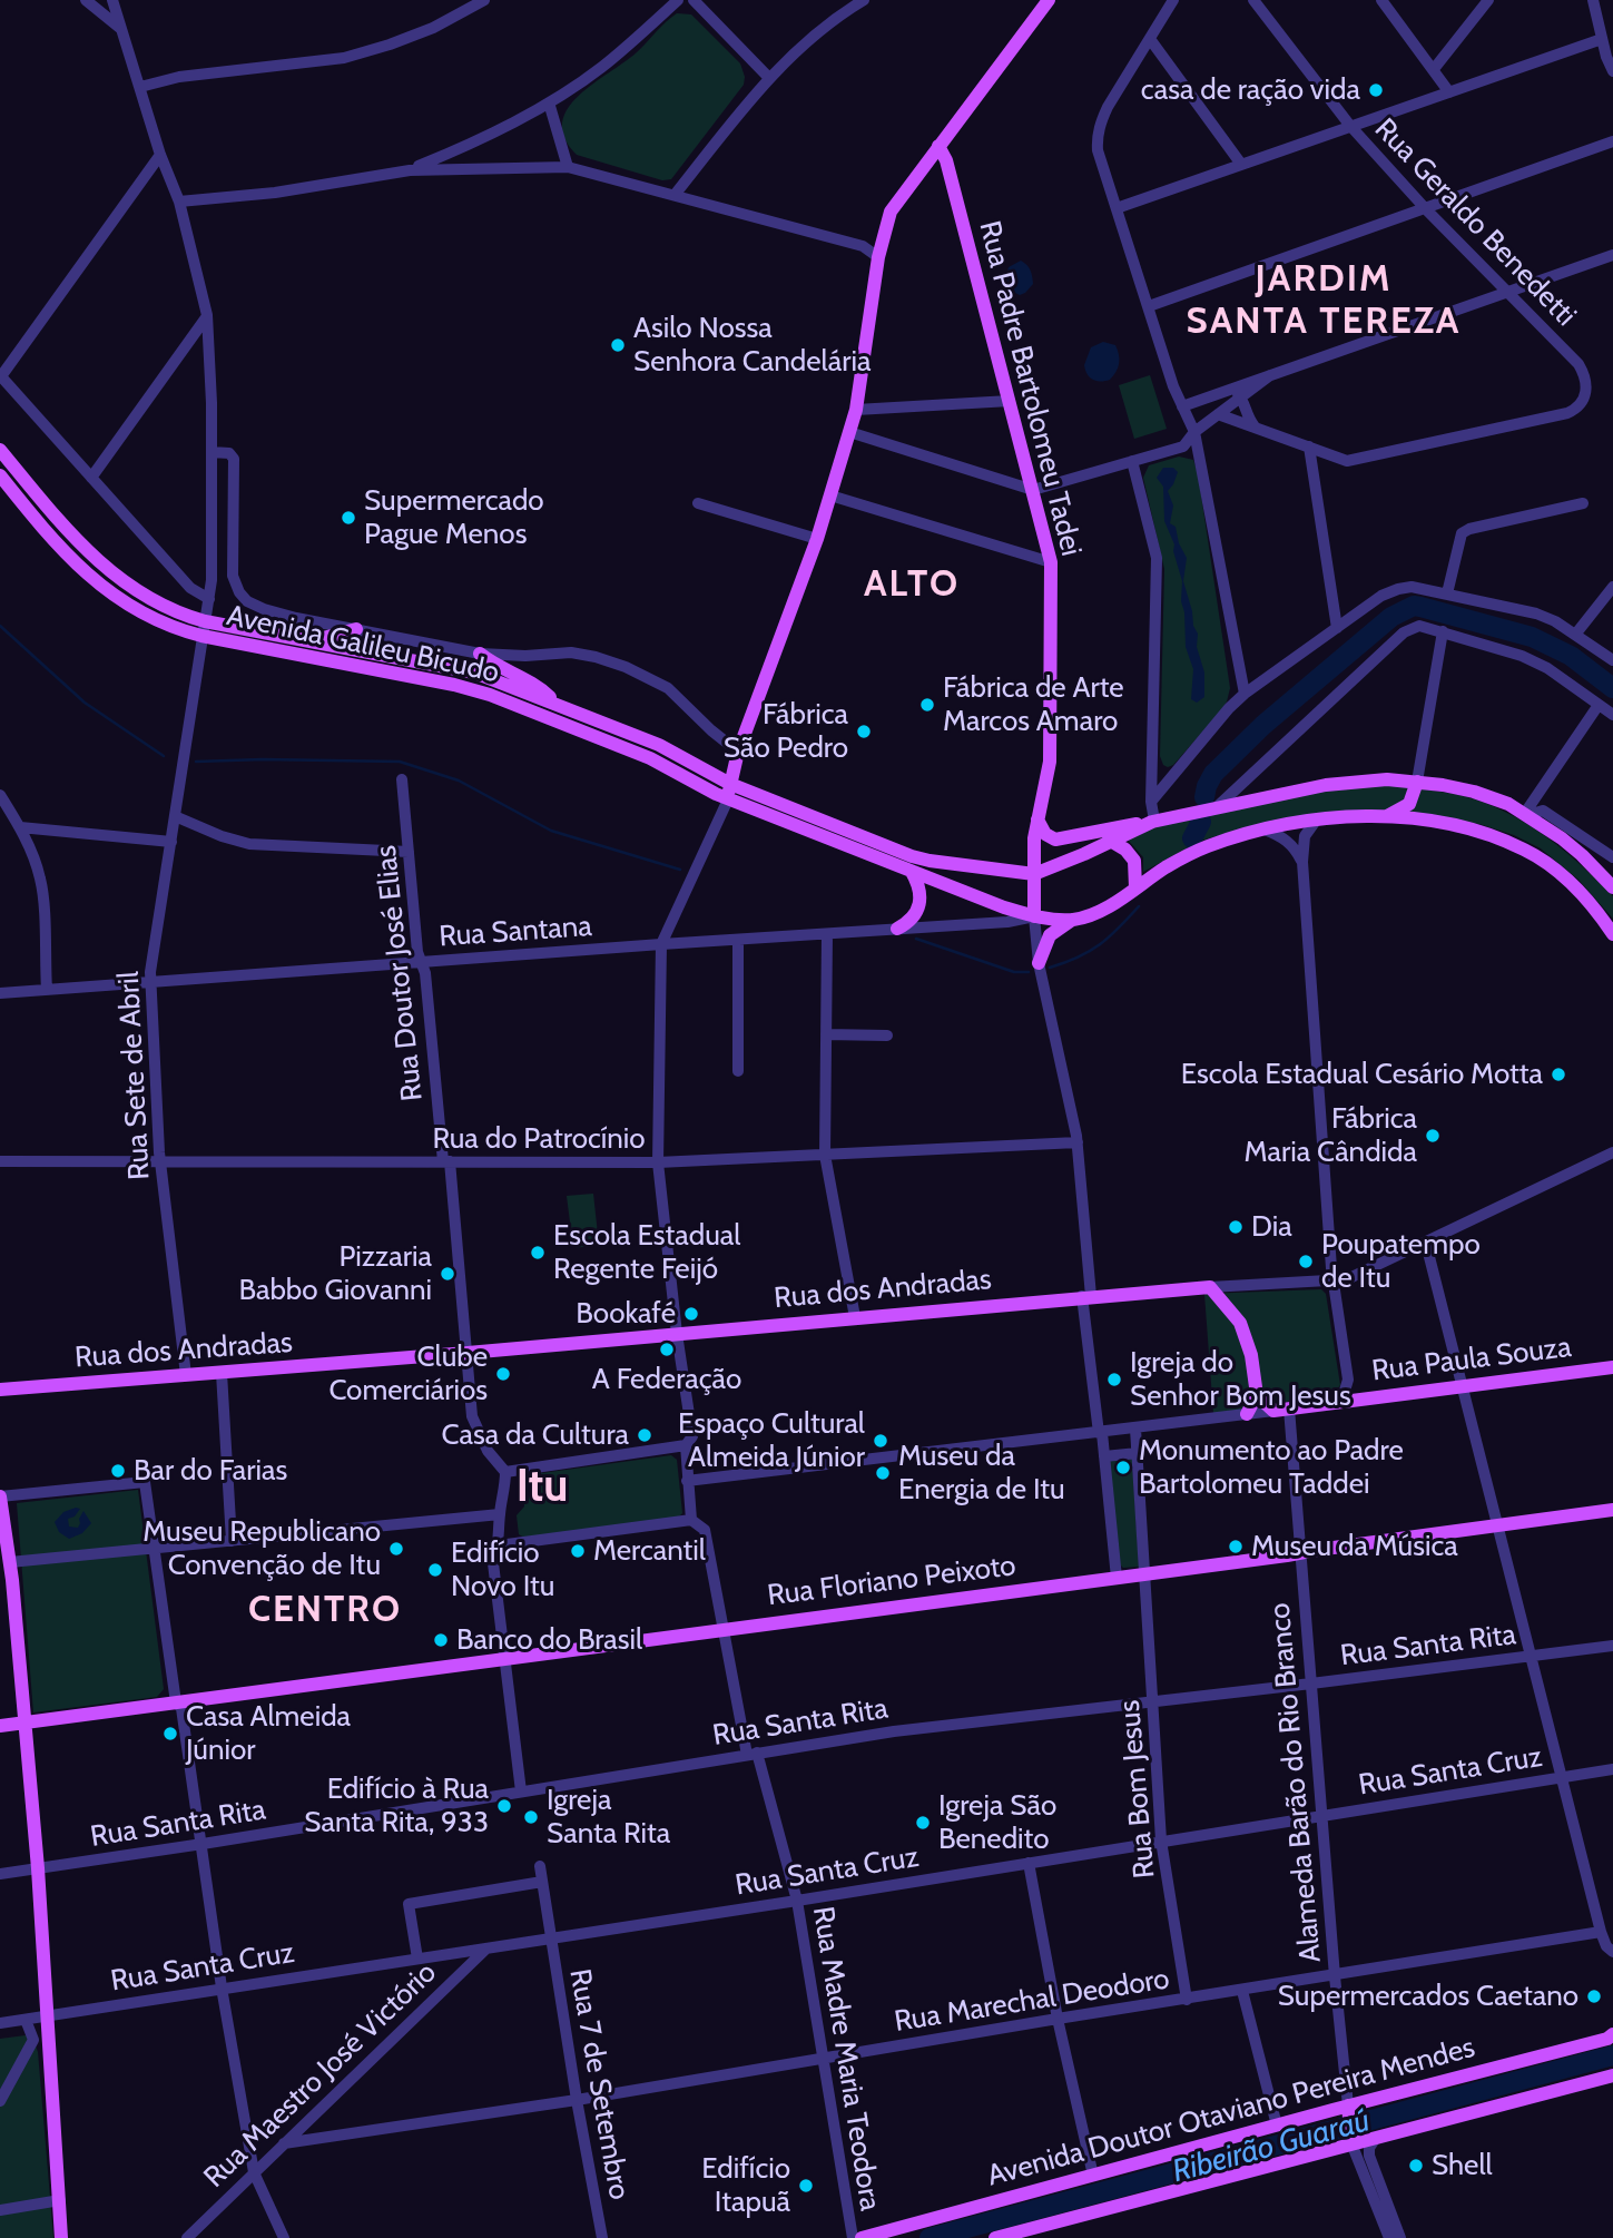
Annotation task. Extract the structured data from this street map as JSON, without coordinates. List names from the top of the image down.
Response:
{
  "streets": {
    "main road": [
      "Rua Padre Bartolomeu Tadei",
      "Avenida Galileu Bicudo",
      "Rua dos Andradas",
      "Rua Paula Souza",
      "Rua Floriano Peixoto",
      "Avenida Doutor Otaviano Pereira Mendes"
    ],
    "street": [
      "Rua Geraldo Benedetti",
      "Rua Santana",
      "Rua Doutor José Elias",
      "Rua Sete de Abril",
      "Rua do Patrocínio",
      "Rua Santa Rita",
      "Rua Santa Cruz",
      "Alameda Barão do Rio Branco",
      "Rua Bom Jesus",
      "Rua Marechal Deodoro",
      "Rua Madre Maria Teodora",
      "Rua Maestro José Victório",
      "Rua 7 de Setembro"
    ]
  },
  "crossings": [
    ["Rua Padre Bartolomeu Tadei", "Avenida Galileu Bicudo"],
    ["Rua Padre Bartolomeu Tadei", "Rua Santana"],
    ["Rua Padre Bartolomeu Tadei", "Rua do Patrocínio"],
    ["Rua Padre Bartolomeu Tadei", "Rua dos Andradas"],
    ["Rua Padre Bartolomeu Tadei", "Rua Floriano Peixoto"],
    ["Avenida Galileu Bicudo", "Rua Santana"],
    ["Avenida Galileu Bicudo", "Rua Sete de Abril"],
    ["Rua Santana", "Rua Doutor José Elias"],
    ["Rua Santana", "Rua Sete de Abril"],
    ["Rua Doutor José Elias", "Rua do Patrocínio"],
    ["Rua Doutor José Elias", "Rua dos Andradas"],
    ["Rua Sete de Abril", "Rua do Patrocínio"],
    ["Rua Sete de Abril", "Rua dos Andradas"],
    ["Rua Paula Souza", "Alameda Barão do Rio Branco"],
    ["Rua Floriano Peixoto", "Alameda Barão do Rio Branco"],
    ["Rua Floriano Peixoto", "Rua Bom Jesus"],
    ["Rua Floriano Peixoto", "Rua Madre Maria Teodora"],
    ["Rua Santa Rita", "Alameda Barão do Rio Branco"],
    ["Rua Santa Rita", "Rua Bom Jesus"],
    ["Rua Santa Rita", "Rua Madre Maria Teodora"],
    ["Rua Santa Cruz", "Alameda Barão do Rio Branco"],
    ["Rua Santa Cruz", "Rua Bom Jesus"],
    ["Rua Santa Cruz", "Rua Madre Maria Teodora"],
    ["Rua Santa Cruz", "Rua Maestro José Victório"],
    ["Rua Santa Cruz", "Rua 7 de Setembro"],
    ["Alameda Barão do Rio Branco", "Rua Marechal Deodoro"],
    ["Alameda Barão do Rio Branco", "Avenida Doutor Otaviano Pereira Mendes"],
    ["Rua Bom Jesus", "Rua Marechal Deodoro"],
    ["Rua Marechal Deodoro", "Rua Madre Maria Teodora"],
    ["Rua Marechal Deodoro", "Rua Maestro José Victório"],
    ["Rua Marechal Deodoro", "Rua 7 de Setembro"]
  ],
  "districts": [
    "JARDIM SANTA TEREZA",
    "ALTO",
    "Itu",
    "CENTRO"
  ],
  "water": ["Ribeirão Guaraú"],
  "places": [
    "casa de ração vida",
    "Asilo Nossa Senhora Candelária",
    "Supermercado Pague Menos",
    "Fábrica de Arte Marcos Amaro",
    "Fábrica São Pedro",
    "Escola Estadual Cesário Motta",
    "Fábrica Maria Cândida",
    "Dia",
    "Escola Estadual Regente Feijó",
    "Poupatempo de Itu",
    "Pizzaria Babbo Giovanni",
    "Bookafé",
    "A Federação",
    "Clube Comerciários",
    "Igreja do Senhor Bom Jesus",
    "Casa da Cultura",
    "Espaço Cultural Almeida Júnior",
    "Monumento ao Padre Bartolomeu Taddei",
    "Bar do Farias",
    "Museu da Energia de Itu",
    "Museu da Música",
    "Museu Republicano Convenção de Itu",
    "Mercantil",
    "Edifício Novo Itu",
    "Banco do Brasil",
    "Casa Almeida Júnior",
    "Edifício à Rua Santa Rita, 933",
    "Igreja Santa Rita",
    "Igreja São Benedito",
    "Supermercados Caetano",
    "Shell",
    "Edifício Itapuã"
  ]
}
